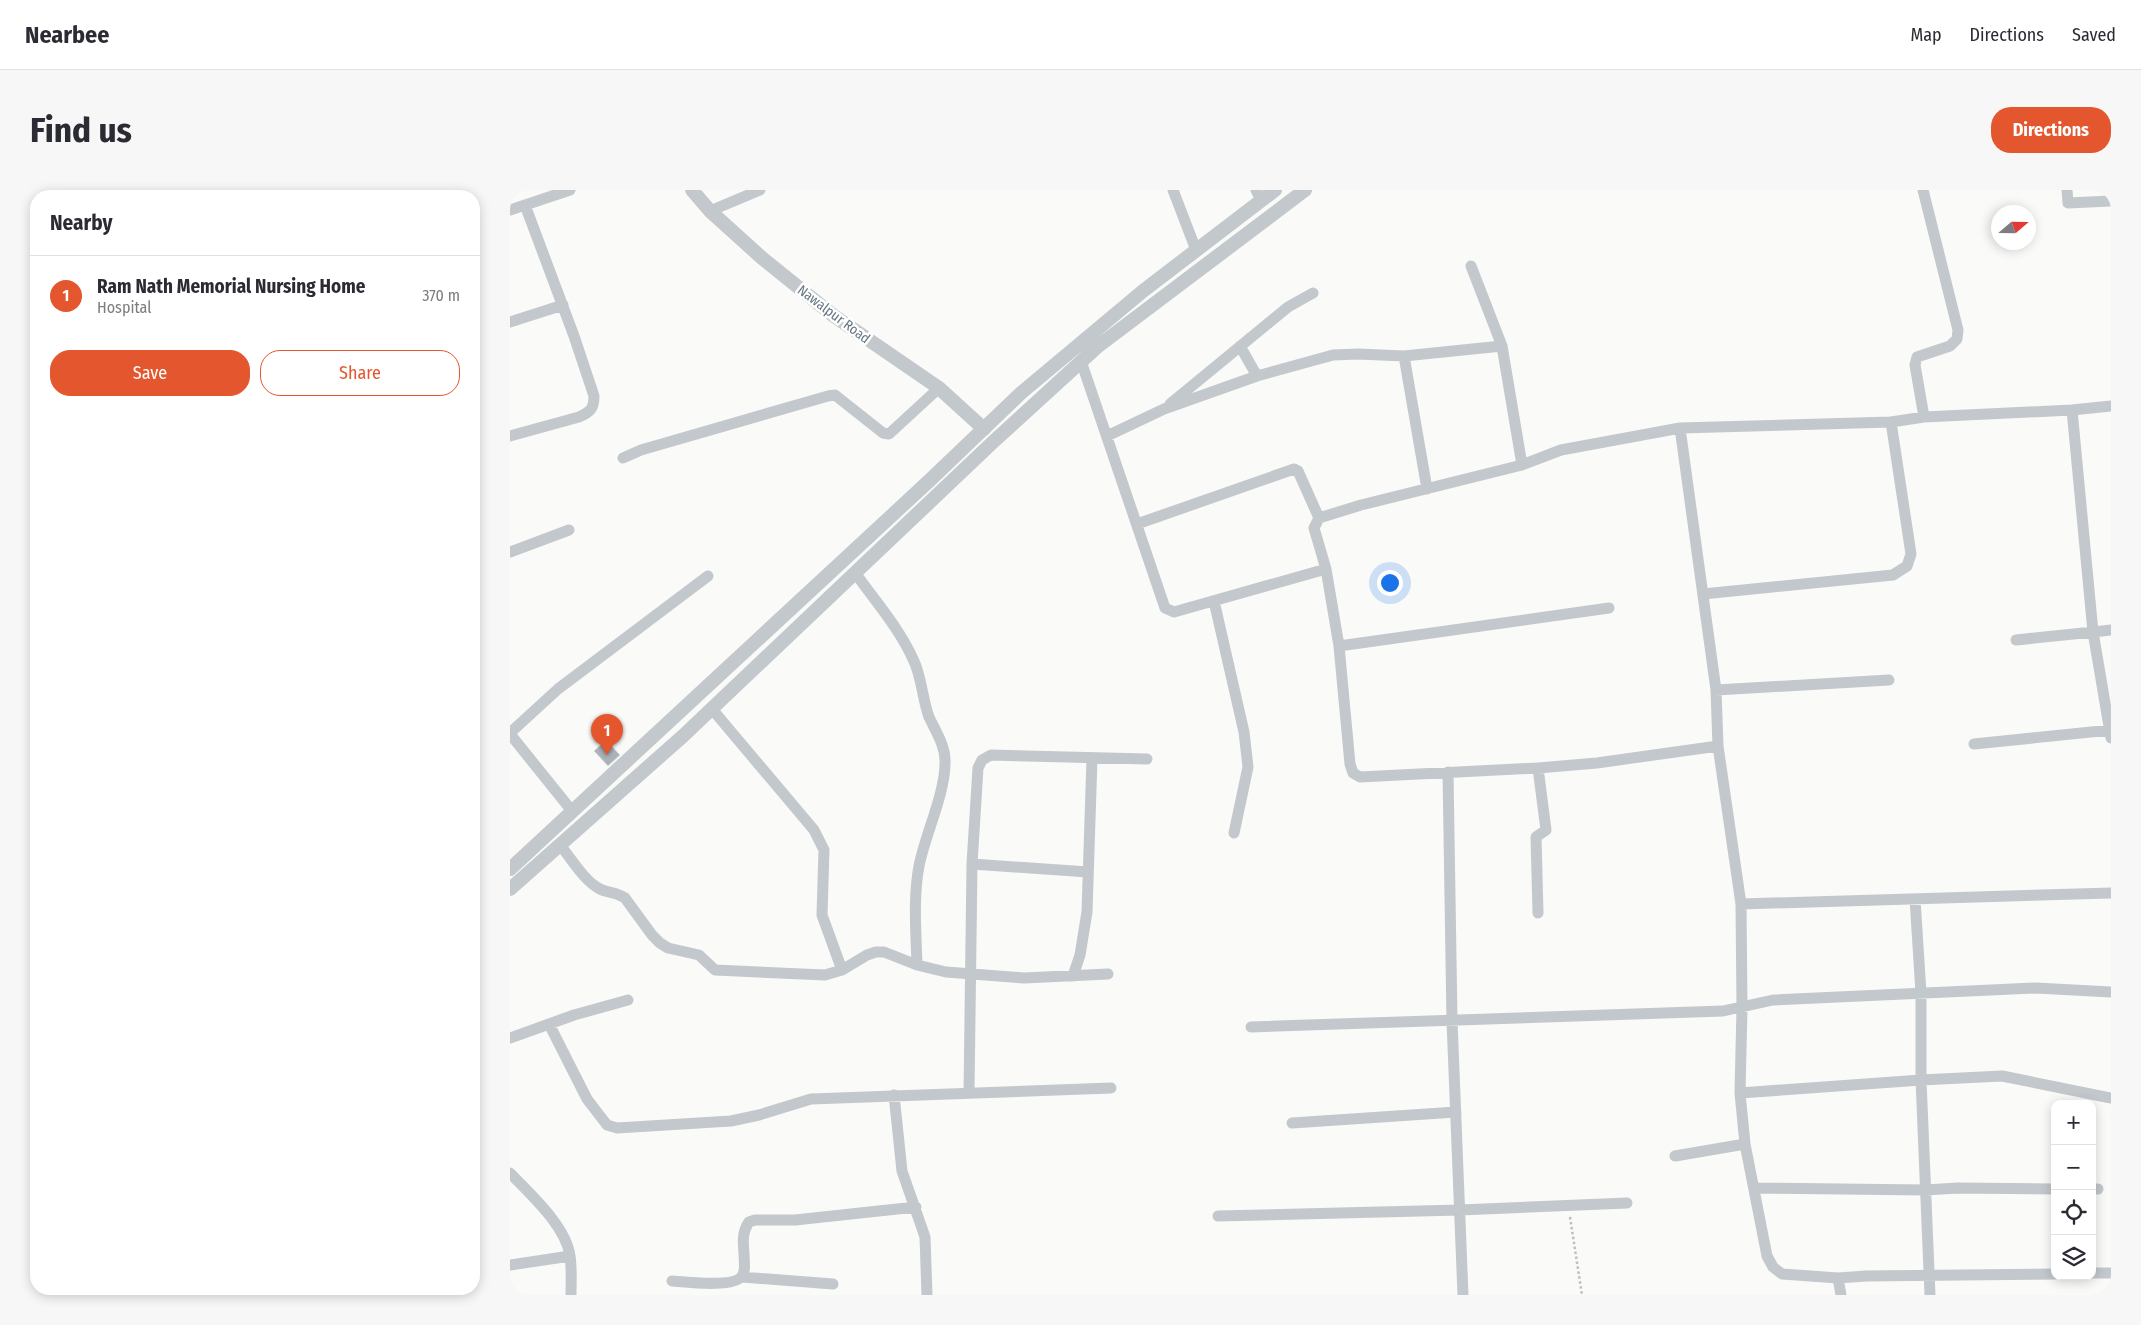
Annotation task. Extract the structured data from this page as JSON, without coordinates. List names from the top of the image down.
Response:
{
  "streets": {
    "street": ["Nawalpur Road"]
  },
  "north": "right",
  "page": {
    "header": "Nearbee",
    "nav": ["Map", "Directions", "Saved"],
    "buttons": [
      "Directions",
      ["Save", "Share"]
    ],
    "title": "Find us",
    "heading": "Nearby",
    "list": [
      {
        "mark": "1",
        "name": "Ram Nath Memorial Nursing Home",
        "note": "Hospital",
        "value": "370 m"
      }
    ],
    "pins": "1",
    "map_buttons": ["+", "−"]
  }
}
